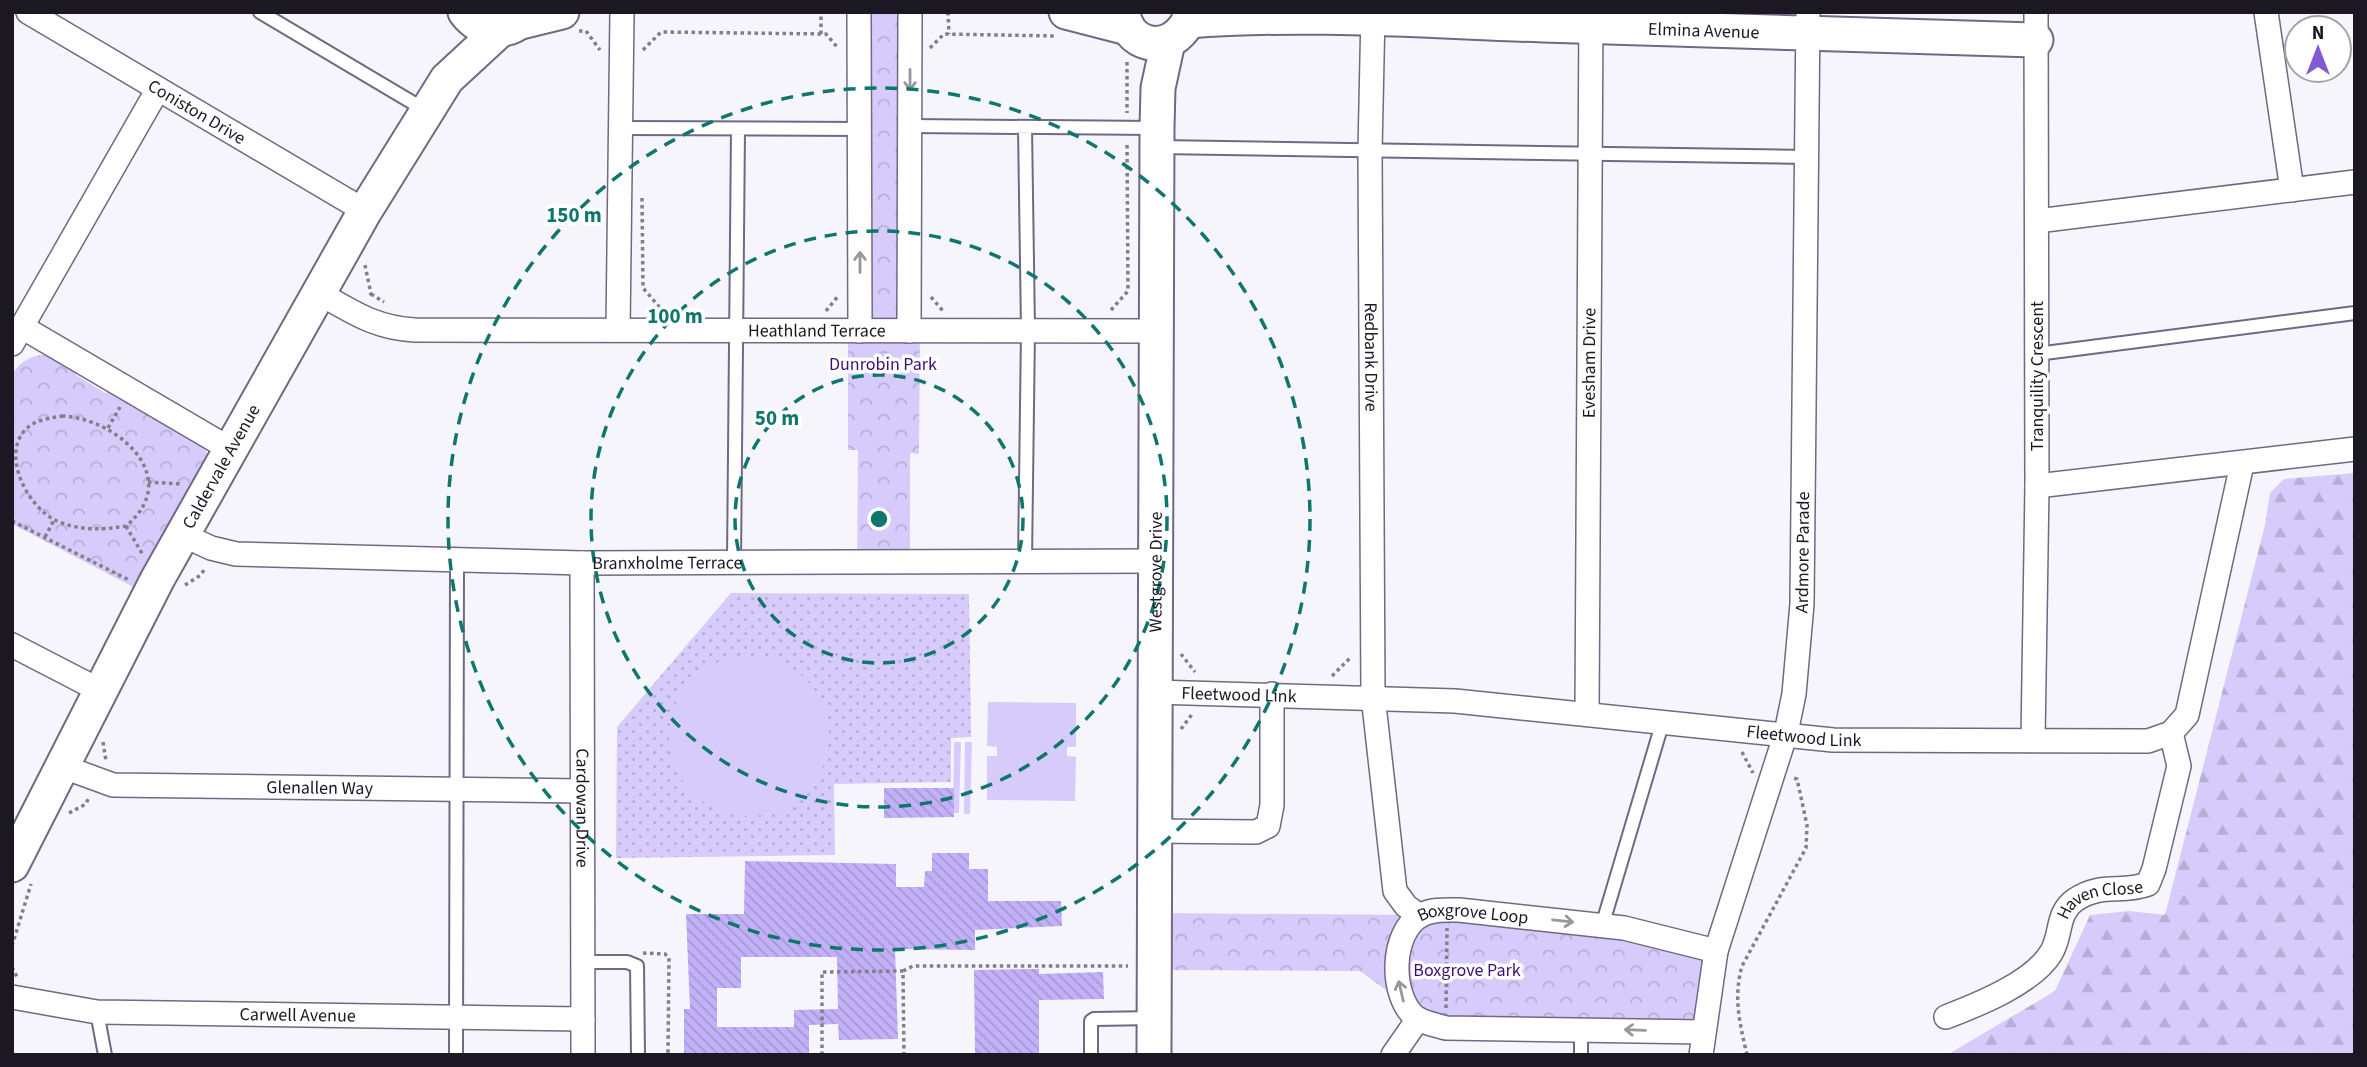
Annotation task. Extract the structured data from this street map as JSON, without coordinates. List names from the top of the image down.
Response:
{
  "streets": {
    "street": [
      "Elmina Avenue",
      "Coniston Drive",
      "Heathland Terrace",
      "Redbank Drive",
      "Evesham Drive",
      "Tranquility Crescent",
      "Caldervale Avenue",
      "Ardmore Parade",
      "Branxholme Terrace",
      "Westgrove Drive",
      "Fleetwood Link",
      "Glenallen Way",
      "Cardowan Drive",
      "Haven Close",
      "Boxgrove Loop",
      "Carwell Avenue"
    ]
  },
  "crossings": [
    ["Elmina Avenue", "Redbank Drive"],
    ["Elmina Avenue", "Evesham Drive"],
    ["Elmina Avenue", "Tranquility Crescent"],
    ["Elmina Avenue", "Ardmore Parade"],
    ["Elmina Avenue", "Westgrove Drive"],
    ["Coniston Drive", "Caldervale Avenue"],
    ["Heathland Terrace", "Caldervale Avenue"],
    ["Heathland Terrace", "Westgrove Drive"],
    ["Redbank Drive", "Fleetwood Link"],
    ["Redbank Drive", "Boxgrove Loop"],
    ["Evesham Drive", "Fleetwood Link"],
    ["Tranquility Crescent", "Fleetwood Link"],
    ["Caldervale Avenue", "Branxholme Terrace"],
    ["Caldervale Avenue", "Glenallen Way"],
    ["Ardmore Parade", "Fleetwood Link"],
    ["Ardmore Parade", "Boxgrove Loop"],
    ["Branxholme Terrace", "Westgrove Drive"],
    ["Branxholme Terrace", "Cardowan Drive"],
    ["Westgrove Drive", "Fleetwood Link"],
    ["Fleetwood Link", "Haven Close"],
    ["Glenallen Way", "Cardowan Drive"],
    ["Cardowan Drive", "Carwell Avenue"]
  ],
  "parks": ["Dunrobin Park", "Boxgrove Park"],
  "north": "top",
  "rings": ["150 m", "100 m", "50 m"]
}
